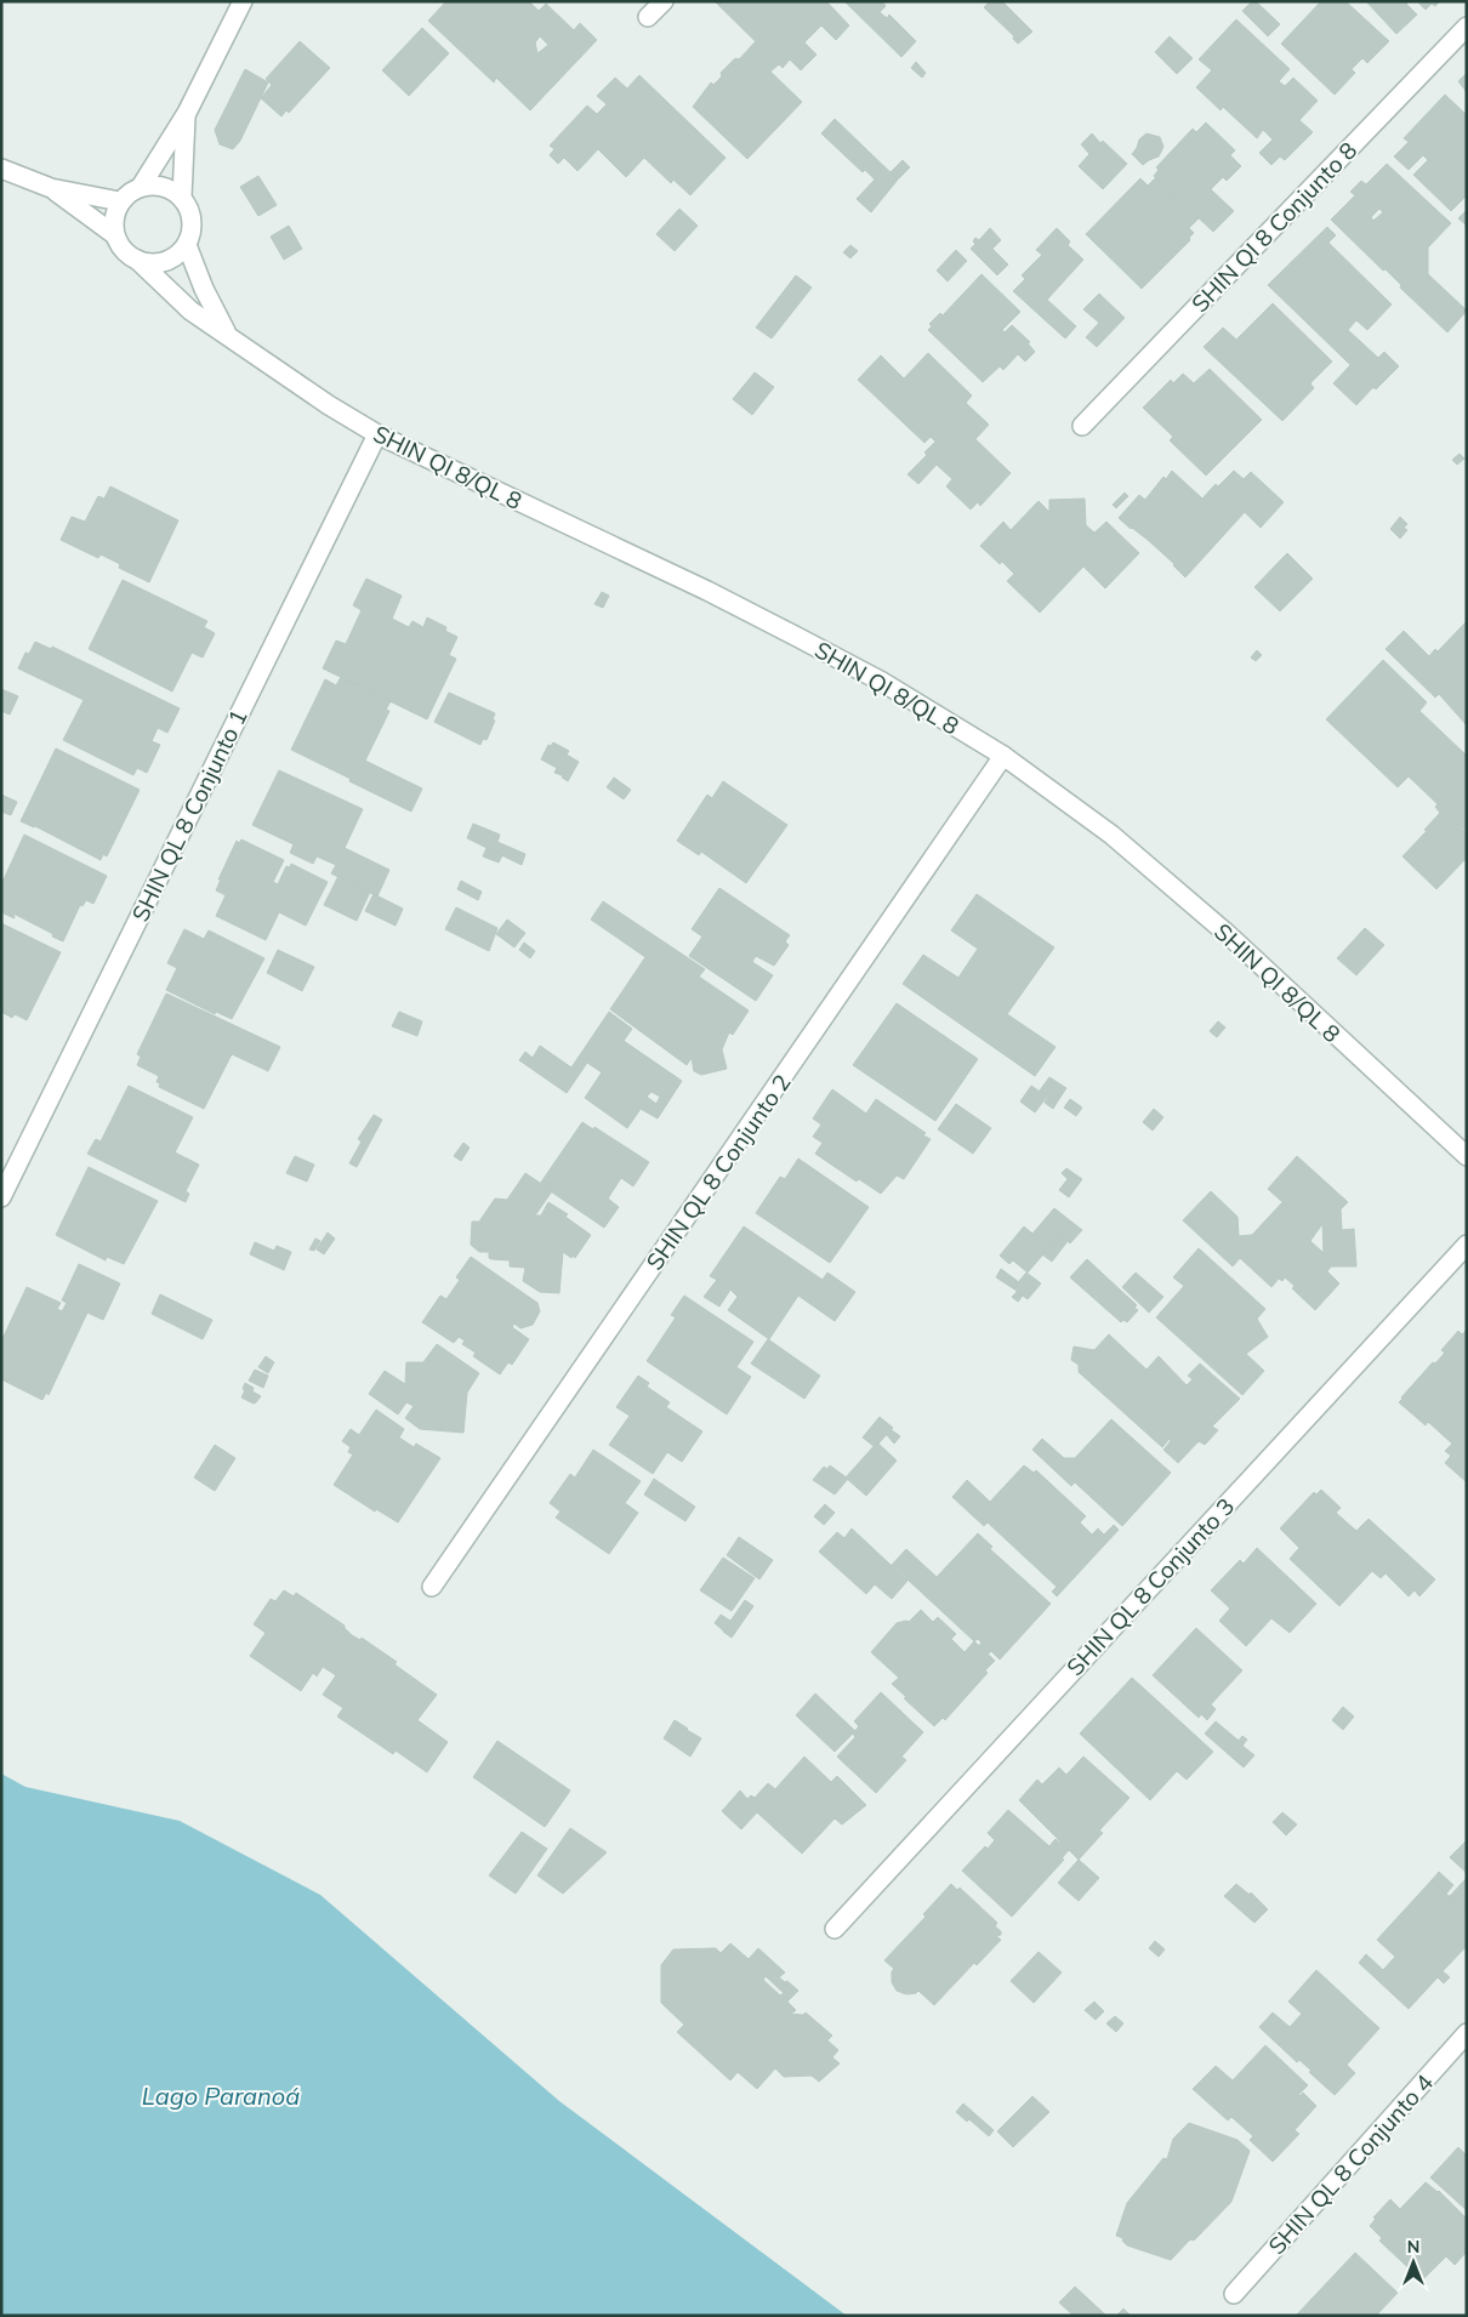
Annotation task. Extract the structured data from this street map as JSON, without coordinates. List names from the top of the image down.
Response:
{
  "streets": {
    "street": [
      "SHIN QI 8 Conjunto 8",
      "SHIN QI 8/QL 8",
      "SHIN QL 8 Conjunto 1",
      "SHIN QL 8 Conjunto 2",
      "SHIN QL 8 Conjunto 3",
      "SHIN QL 8 Conjunto 4"
    ]
  },
  "crossings": [
    ["SHIN QI 8/QL 8", "SHIN QL 8 Conjunto 1"],
    ["SHIN QI 8/QL 8", "SHIN QL 8 Conjunto 2"]
  ],
  "water": ["Lago Paranoá"],
  "north": "top"
}
